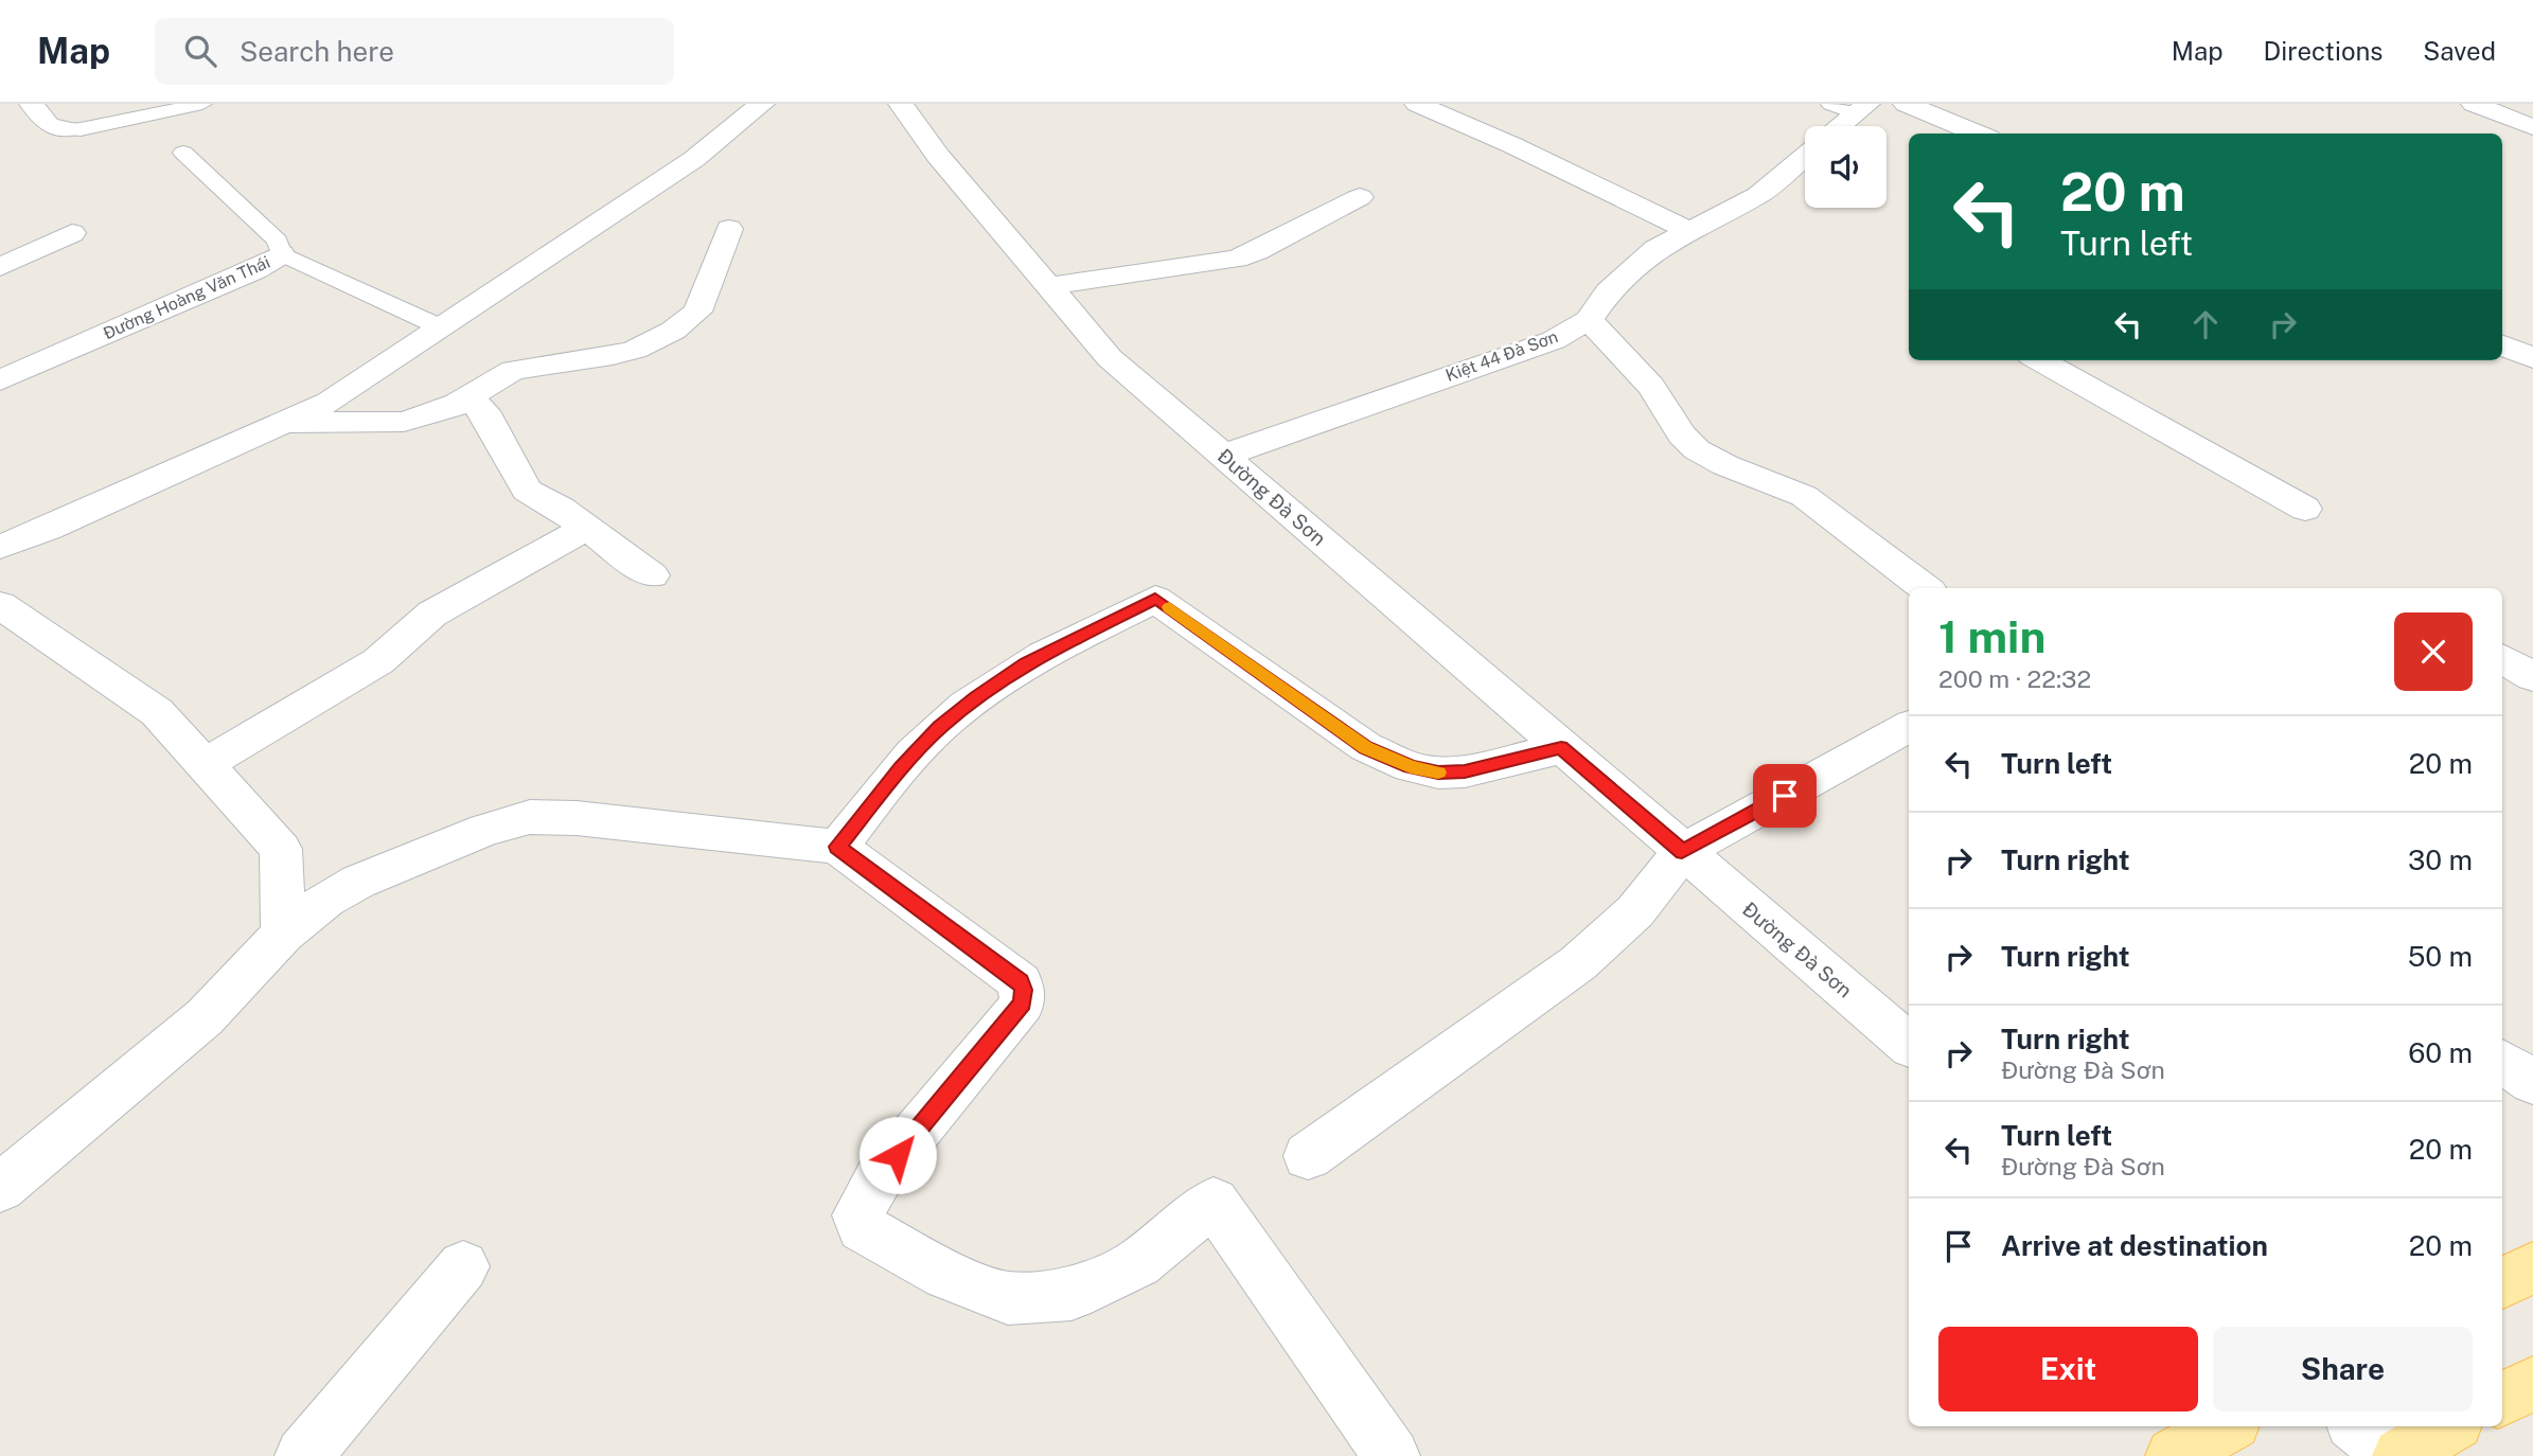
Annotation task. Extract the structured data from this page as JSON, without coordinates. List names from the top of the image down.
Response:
{
  "streets": {
    "street": ["Đường Hoàng Văn Thái", "Kiệt 44 Đà Sơn", "Đường Đà Sơn"]
  },
  "crossings": [
    ["Kiệt 44 Đà Sơn", "Đường Đà Sơn"]
  ],
  "page": {
    "header": "Map",
    "search": "Search here",
    "nav": ["Map", "Directions", "Saved"],
    "turn": ["20 m", "Turn left"],
    "heading": ["1 min", "200 m · 22:32"],
    "list": [
      {
        "name": "Turn left",
        "value": "20 m"
      },
      {
        "name": "Turn right",
        "value": "30 m"
      },
      {
        "name": "Turn right",
        "value": "50 m"
      },
      {
        "name": "Turn right",
        "note": "Đường Đà Sơn",
        "value": "60 m"
      },
      {
        "name": "Turn left",
        "note": "Đường Đà Sơn",
        "value": "20 m"
      },
      {
        "name": "Arrive at destination",
        "value": "20 m"
      }
    ],
    "buttons": ["Exit", "Share"]
  }
}
